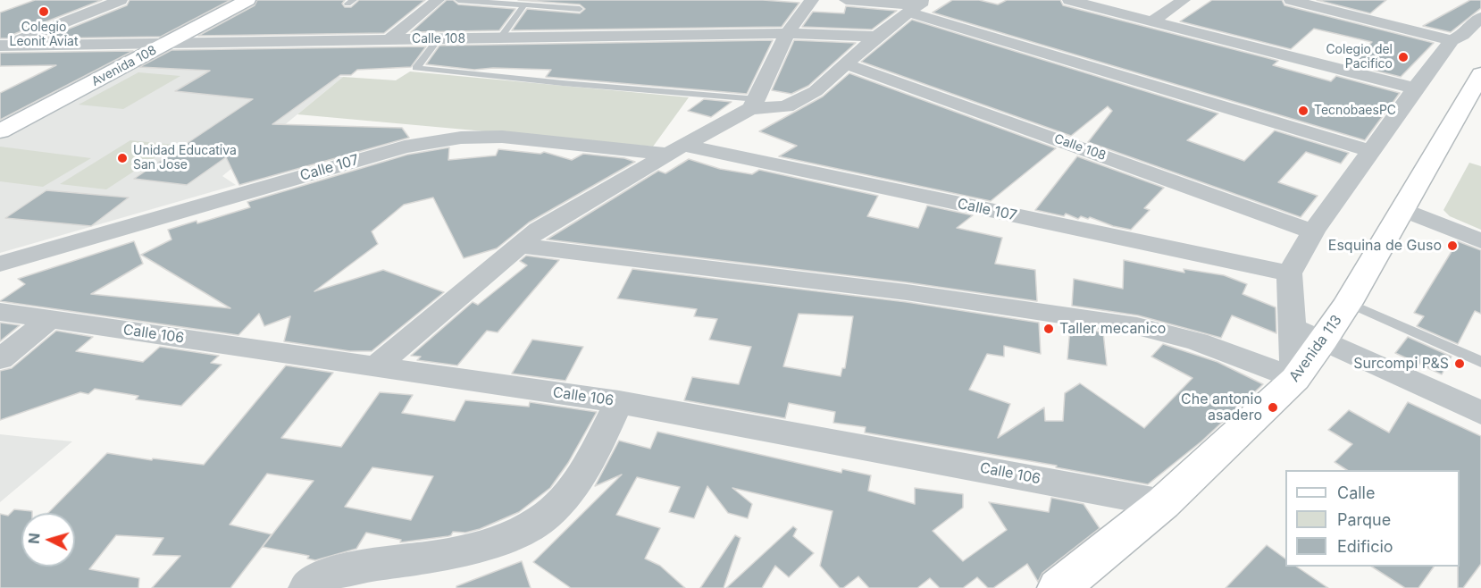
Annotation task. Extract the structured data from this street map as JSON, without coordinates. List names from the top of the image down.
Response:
{
  "streets": {
    "main road": ["Avenida 108", "Avenida 113"],
    "street": ["Calle 108", "Calle 107", "Calle 106"]
  },
  "crossings": [
    ["Calle 108", "Avenida 108"],
    ["Calle 106", "Avenida 113"]
  ],
  "places": [
    "Colegio Leonit Aviat",
    "Colegio del Pacifico",
    "TecnobaesPC",
    "Unidad Educativa San Jose",
    "Esquina de Guso",
    "Taller mecanico",
    "Surcompi P&S",
    "Che antonio asadero"
  ],
  "legend": ["Calle", "Parque", "Edificio"],
  "north": "left"
}
